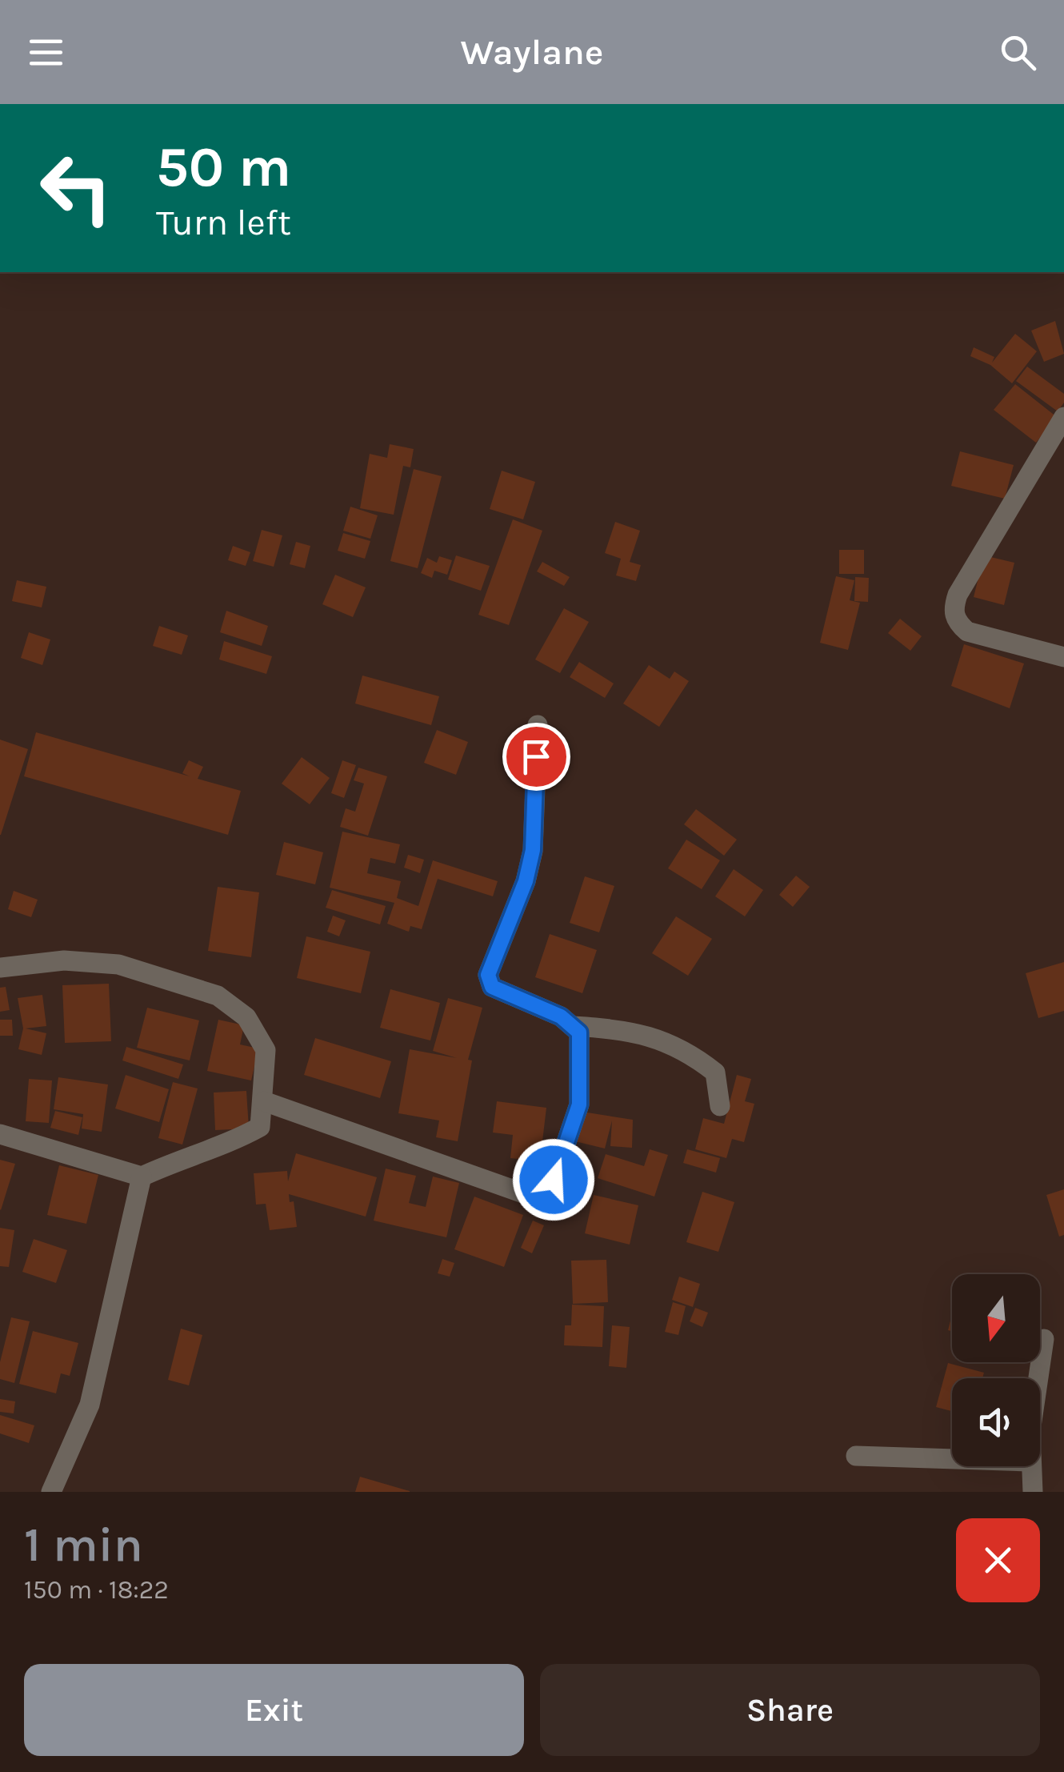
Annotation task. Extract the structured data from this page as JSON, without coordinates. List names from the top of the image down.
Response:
{
  "north": "bottom",
  "page": {
    "header": "Waylane",
    "turn": ["50 m", "Turn left"],
    "heading": ["1 min", "150 m · 18:22"],
    "buttons": ["Exit", "Share"]
  }
}
